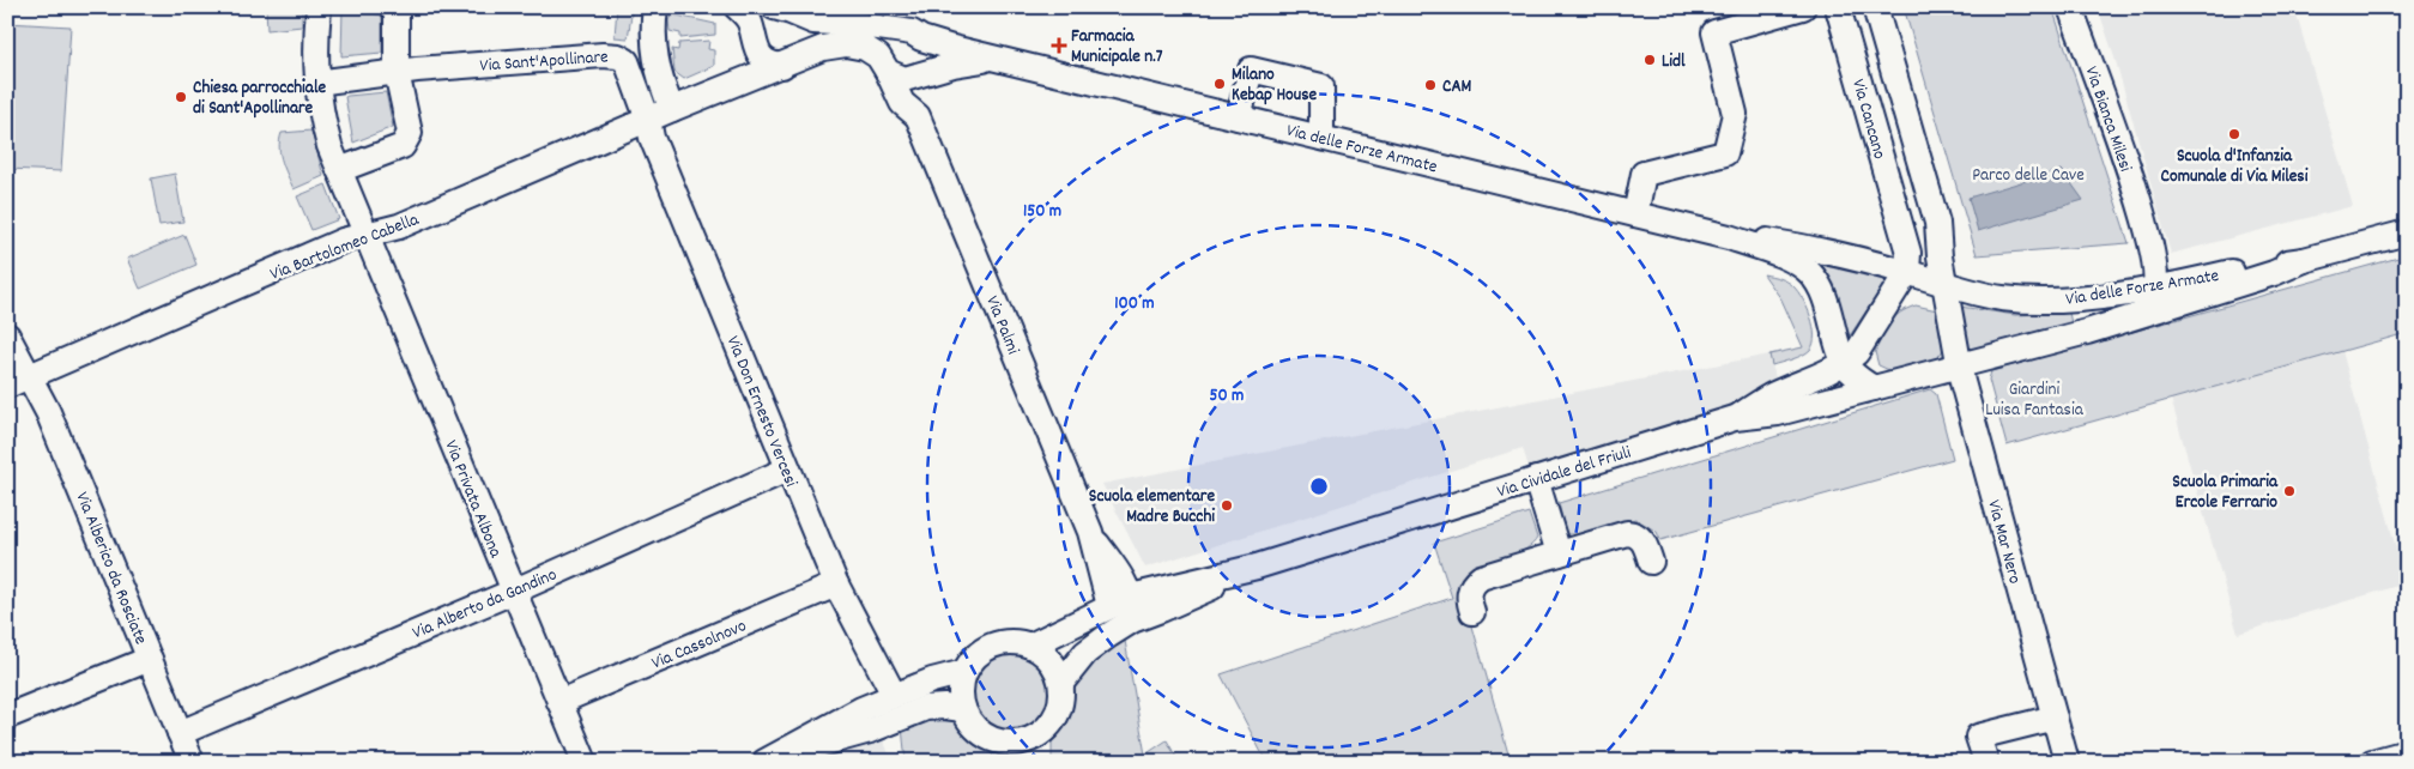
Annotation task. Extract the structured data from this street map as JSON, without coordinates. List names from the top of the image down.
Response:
{
  "streets": {
    "street": [
      "Via Sant'Apollinare",
      "Via Cancano",
      "Via Bianca Milesi",
      "Via delle Forze Armate",
      "Via Bartolomeo Cabella",
      "Via Palmi",
      "Via Don Ernesto Vercesi",
      "Via Cividale del Friuli",
      "Via Privata Albona",
      "Via Mar Nero",
      "Via Alberico da Rosciate",
      "Via Alberto da Gandino",
      "Via Cassolnovo"
    ]
  },
  "crossings": [
    ["Via Sant'Apollinare", "Via delle Forze Armate"],
    ["Via Sant'Apollinare", "Via Bartolomeo Cabella"],
    ["Via Sant'Apollinare", "Via Don Ernesto Vercesi"],
    ["Via Sant'Apollinare", "Via Privata Albona"],
    ["Via Cancano", "Via delle Forze Armate"],
    ["Via Bianca Milesi", "Via delle Forze Armate"],
    ["Via delle Forze Armate", "Via Bartolomeo Cabella"],
    ["Via delle Forze Armate", "Via Palmi"],
    ["Via delle Forze Armate", "Via Don Ernesto Vercesi"],
    ["Via delle Forze Armate", "Via Cividale del Friuli"],
    ["Via delle Forze Armate", "Via Mar Nero"],
    ["Via Bartolomeo Cabella", "Via Don Ernesto Vercesi"],
    ["Via Bartolomeo Cabella", "Via Privata Albona"],
    ["Via Bartolomeo Cabella", "Via Alberico da Rosciate"],
    ["Via Palmi", "Via Cividale del Friuli"],
    ["Via Don Ernesto Vercesi", "Via Alberto da Gandino"],
    ["Via Don Ernesto Vercesi", "Via Cassolnovo"],
    ["Via Privata Albona", "Via Alberto da Gandino"],
    ["Via Privata Albona", "Via Cassolnovo"],
    ["Via Alberico da Rosciate", "Via Alberto da Gandino"]
  ],
  "parks": ["Parco delle Cave", "Giardini Luisa Fantasia"],
  "places": {
    "health": ["Farmacia Municipale n.7"],
    "other": [
      "Lidl",
      "Milano Kebap House",
      "CAM",
      "Chiesa parrocchiale di Sant'Apollinare",
      "Scuola d'Infanzia Comunale di Via Milesi",
      "Scuola Primaria Ercole Ferrario",
      "Scuola elementare Madre Bucchi"
    ]
  },
  "rings": ["150 m", "100 m", "50 m"]
}
